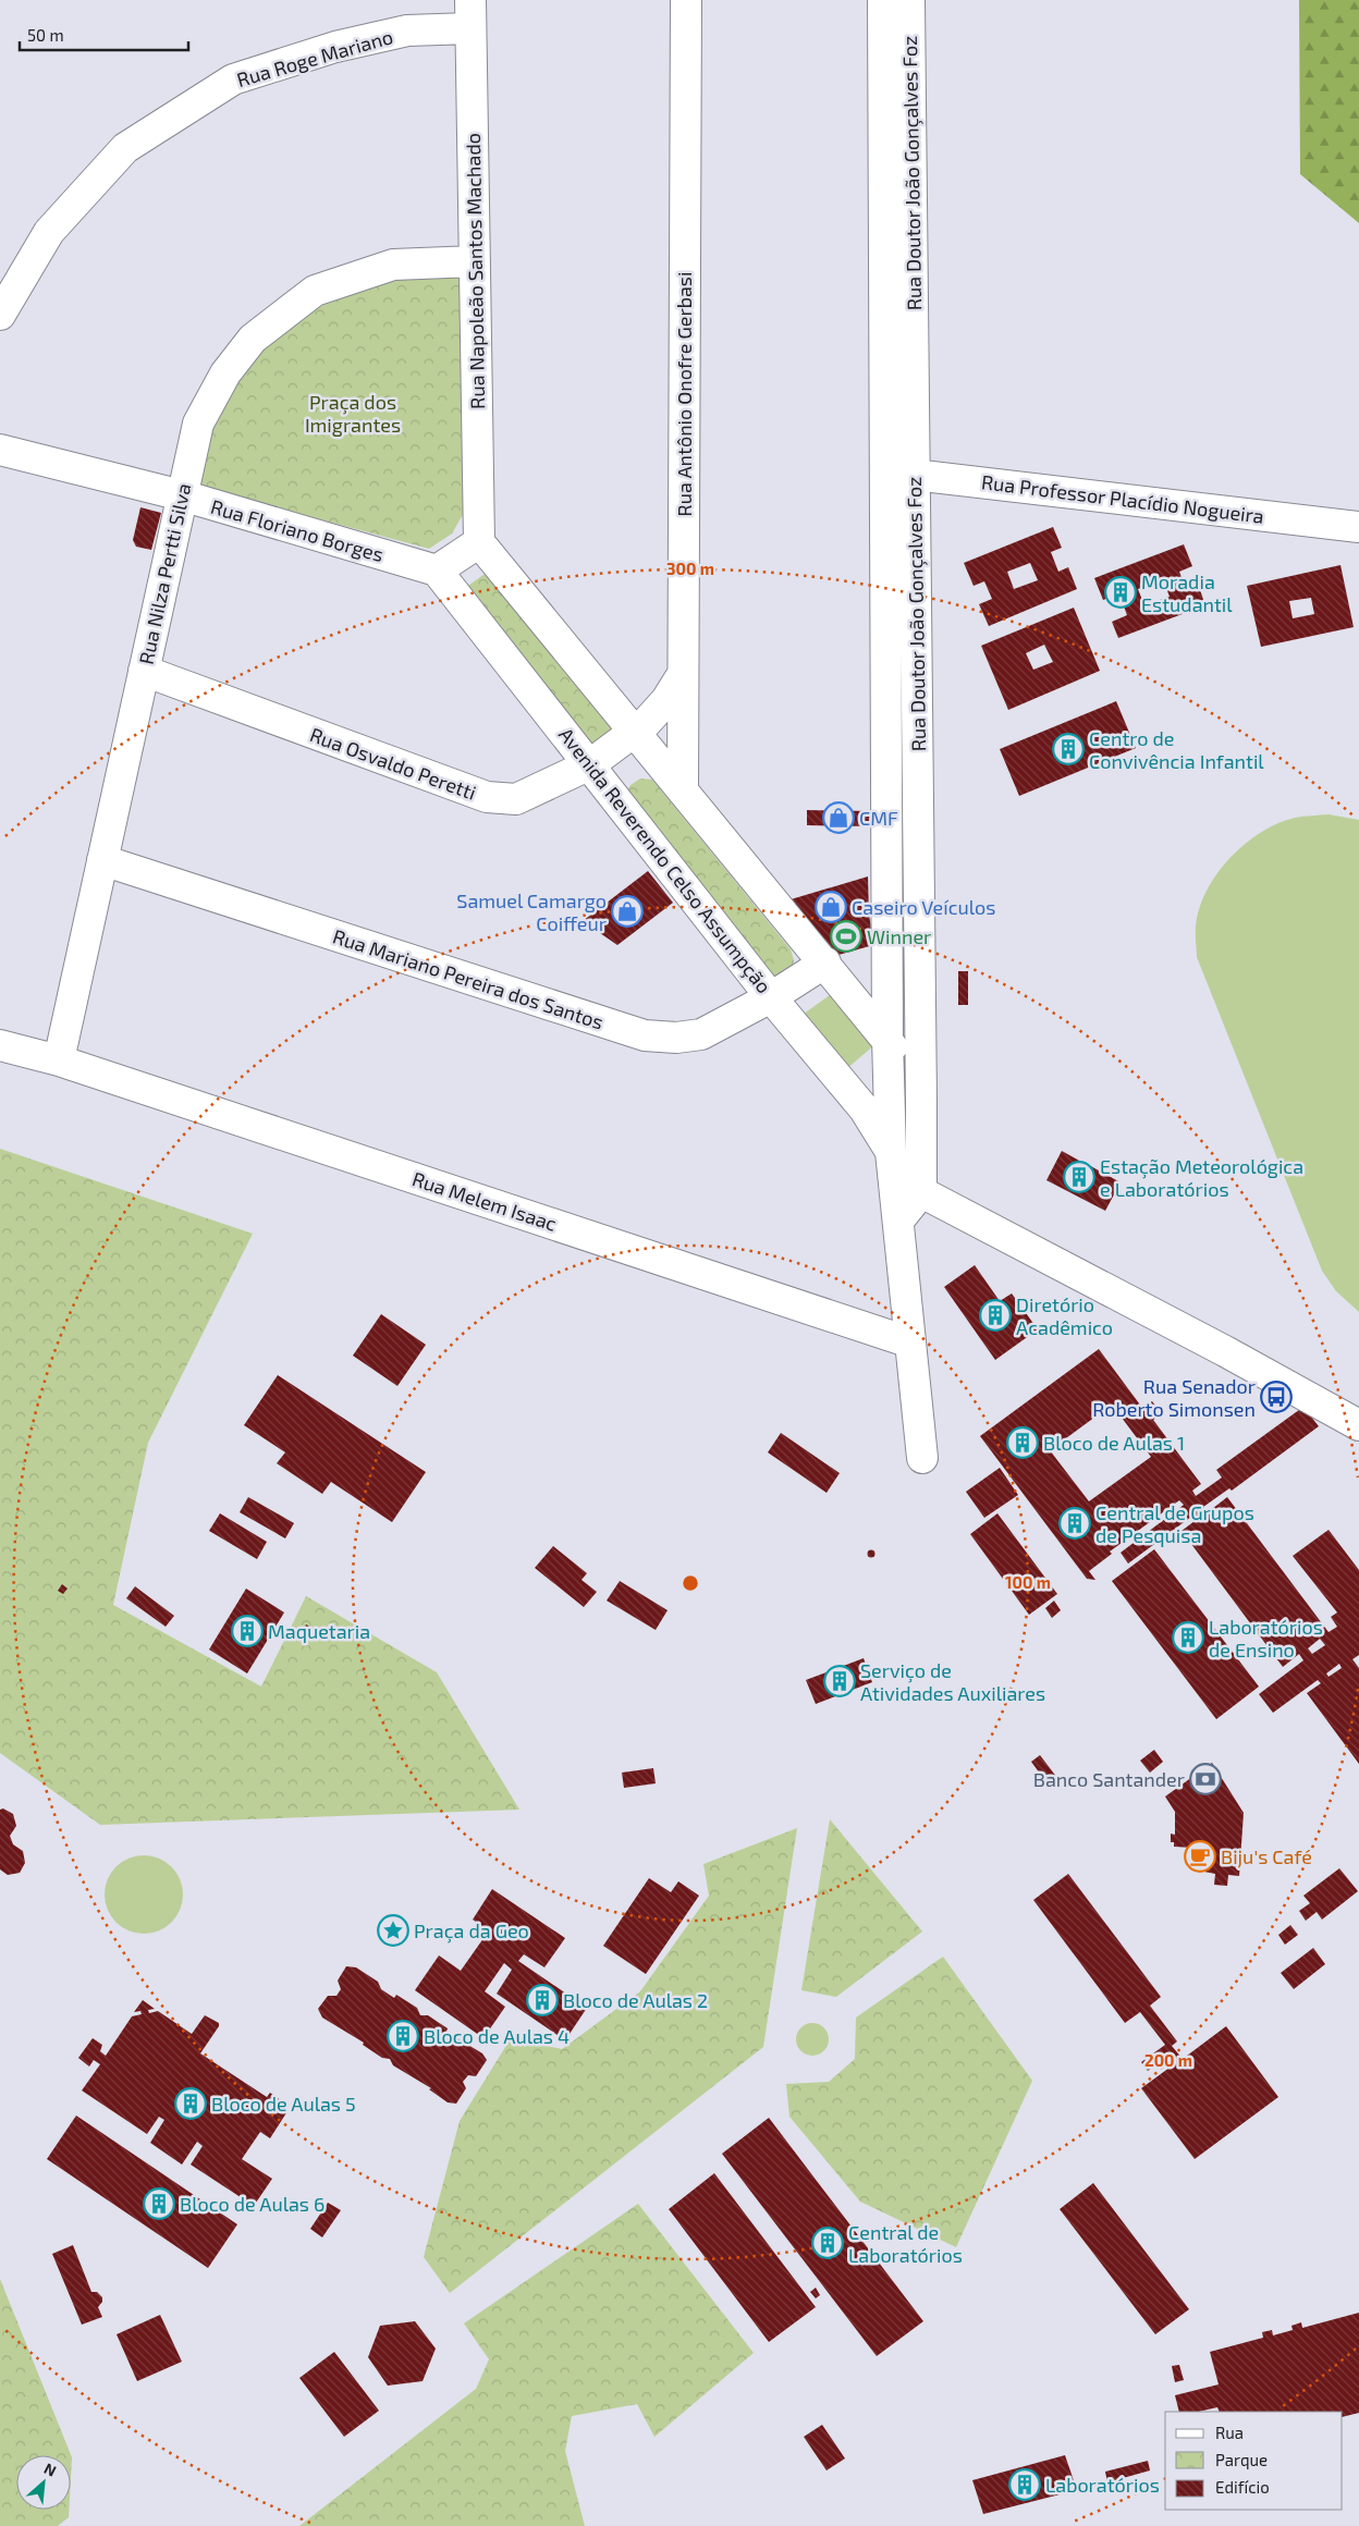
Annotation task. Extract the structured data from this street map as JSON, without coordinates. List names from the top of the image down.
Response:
{
  "streets": {
    "street": [
      "Rua Roge Mariano",
      "Rua Doutor João Gonçalves Foz",
      "Rua Napoleão Santos Machado",
      "Rua Antônio Onofre Gerbasi",
      "Rua Professor Placídio Nogueira",
      "Rua Floriano Borges",
      "Rua Nilza Pertti Silva",
      "Rua Osvaldo Peretti",
      "Avenida Reverendo Celso Assumpção",
      "Rua Mariano Pereira dos Santos",
      "Rua Melem Isaac"
    ]
  },
  "crossings": [
    ["Rua Roge Mariano", "Rua Napoleão Santos Machado"],
    ["Rua Doutor João Gonçalves Foz", "Rua Professor Placídio Nogueira"],
    ["Rua Doutor João Gonçalves Foz", "Avenida Reverendo Celso Assumpção"],
    ["Rua Doutor João Gonçalves Foz", "Rua Melem Isaac"],
    ["Rua Napoleão Santos Machado", "Rua Nilza Pertti Silva"],
    ["Rua Antônio Onofre Gerbasi", "Rua Osvaldo Peretti"],
    ["Rua Floriano Borges", "Rua Nilza Pertti Silva"],
    ["Rua Floriano Borges", "Avenida Reverendo Celso Assumpção"],
    ["Rua Nilza Pertti Silva", "Rua Osvaldo Peretti"],
    ["Rua Nilza Pertti Silva", "Rua Mariano Pereira dos Santos"],
    ["Rua Nilza Pertti Silva", "Rua Melem Isaac"],
    ["Rua Osvaldo Peretti", "Avenida Reverendo Celso Assumpção"],
    ["Avenida Reverendo Celso Assumpção", "Rua Mariano Pereira dos Santos"]
  ],
  "parks": ["Praça dos Imigrantes"],
  "places": {
    "building": [
      "Moradia Estudantil",
      "Centro de Convivência Infantil",
      "Estação Meteorológica e Laboratórios",
      "Diretório Acadêmico",
      "Bloco de Aulas 1",
      "Central de Grupos de Pesquisa",
      "Maquetaria",
      "Laboratórios de Ensino",
      "Serviço de Atividades Auxiliares",
      "Bloco de Aulas 2",
      "Bloco de Aulas 4",
      "Bloco de Aulas 5",
      "Bloco de Aulas 6",
      "Central de Laboratórios",
      "Laboratórios"
    ],
    "shop": ["CMF", "Caseiro Veículos", "Samuel Camargo Coiffeur"],
    "sports": ["Winner"],
    "bus stop": ["Rua Senador Roberto Simonsen"],
    "bank": ["Banco Santander"],
    "cafe": ["Biju's Café"],
    "place": ["Praça da Geo"]
  },
  "legend": ["Rua", "Parque", "Edifício"],
  "scale_bar": "50 m",
  "north": "top right",
  "rings": ["300 m", "100 m", "200 m"]
}
